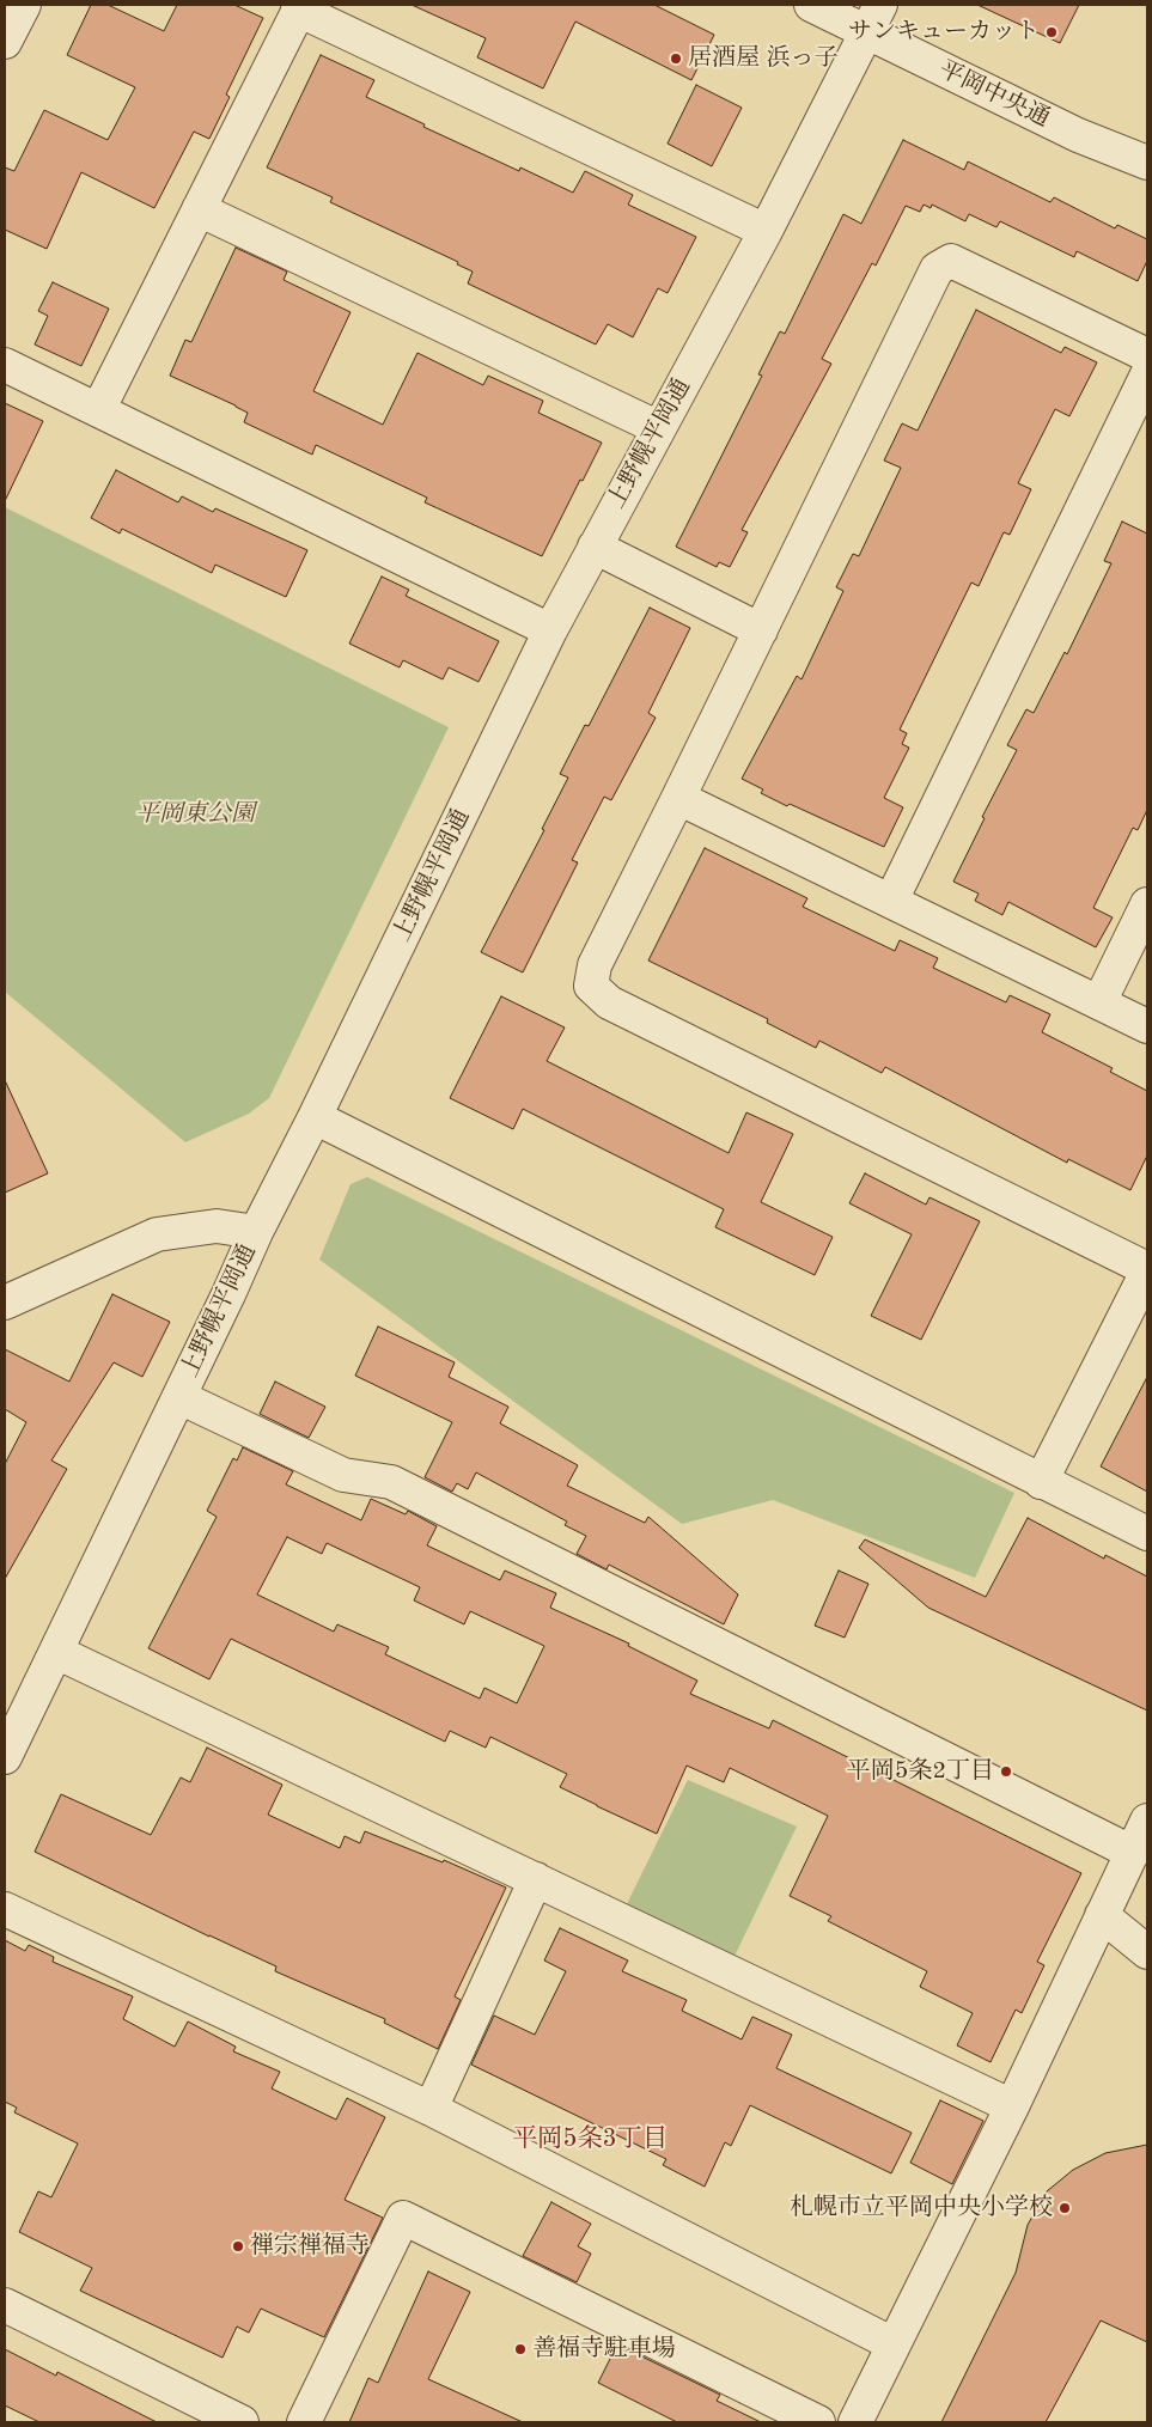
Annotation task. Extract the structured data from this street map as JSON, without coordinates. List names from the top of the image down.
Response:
{
  "streets": {
    "street": ["平岡中央通", "上野幌平岡通"]
  },
  "crossings": [
    ["平岡中央通", "上野幌平岡通"]
  ],
  "districts": ["平岡5条3丁目"],
  "parks": ["平岡東公園"],
  "places": [
    "サンキューカット",
    "居酒屋 浜っ子",
    "平岡5条2丁目",
    "札幌市立平岡中央小学校",
    "禅宗禅福寺",
    "善福寺駐車場"
  ]
}
